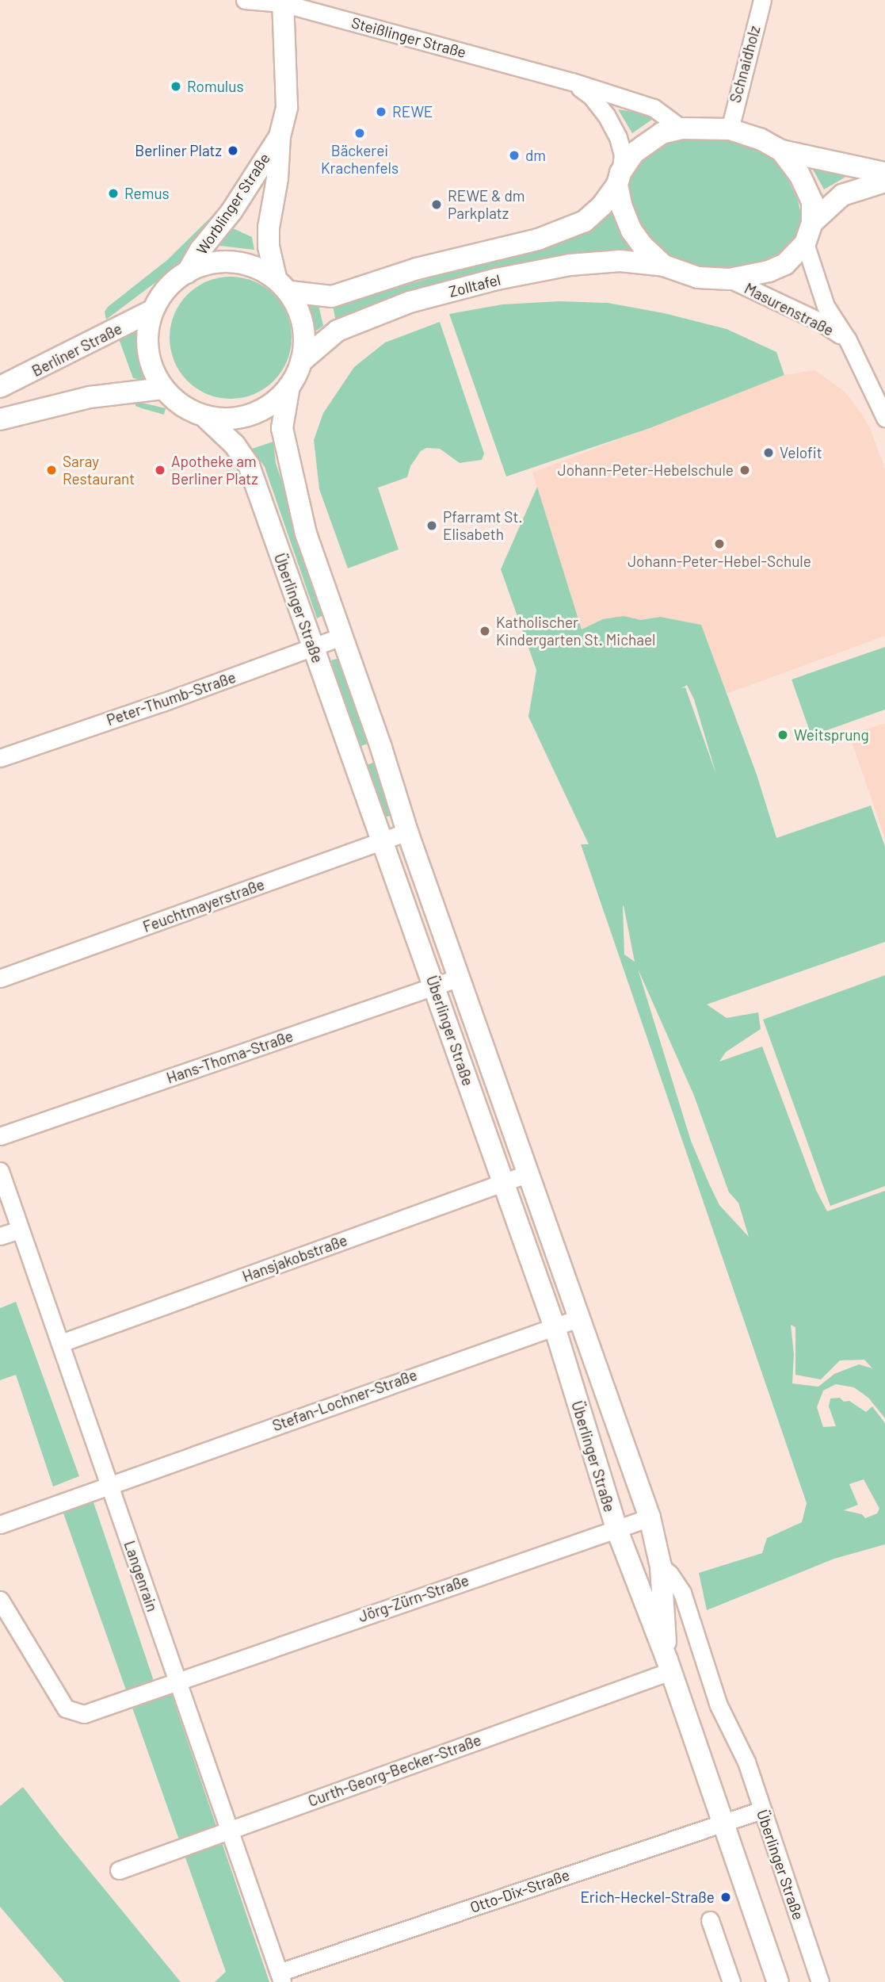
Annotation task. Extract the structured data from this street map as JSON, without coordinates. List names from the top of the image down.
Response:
{
  "streets": {
    "street": [
      "Steißlinger Straße",
      "Schnaidholz",
      "Worblinger Straße",
      "Zolltafel",
      "Masurenstraße",
      "Berliner Straße",
      "Überlinger Straße",
      "Peter-Thumb-Straße",
      "Feuchtmayerstraße",
      "Hans-Thoma-Straße",
      "Hansjakobstraße",
      "Stefan-Lochner-Straße",
      "Langenrain",
      "Jörg-Zürn-Straße",
      "Curth-Georg-Becker-Straße",
      "Otto-Dix-Straße"
    ]
  },
  "crossings": [
    ["Steißlinger Straße", "Schnaidholz"],
    ["Steißlinger Straße", "Worblinger Straße"],
    ["Steißlinger Straße", "Zolltafel"],
    ["Steißlinger Straße", "Masurenstraße"],
    ["Schnaidholz", "Zolltafel"],
    ["Schnaidholz", "Masurenstraße"],
    ["Worblinger Straße", "Zolltafel"],
    ["Worblinger Straße", "Berliner Straße"],
    ["Worblinger Straße", "Überlinger Straße"],
    ["Zolltafel", "Masurenstraße"],
    ["Zolltafel", "Berliner Straße"],
    ["Zolltafel", "Überlinger Straße"],
    ["Berliner Straße", "Überlinger Straße"],
    ["Überlinger Straße", "Peter-Thumb-Straße"],
    ["Überlinger Straße", "Feuchtmayerstraße"],
    ["Überlinger Straße", "Hans-Thoma-Straße"],
    ["Überlinger Straße", "Hansjakobstraße"],
    ["Überlinger Straße", "Stefan-Lochner-Straße"],
    ["Überlinger Straße", "Jörg-Zürn-Straße"],
    ["Überlinger Straße", "Curth-Georg-Becker-Straße"],
    ["Überlinger Straße", "Otto-Dix-Straße"],
    ["Hansjakobstraße", "Langenrain"],
    ["Stefan-Lochner-Straße", "Langenrain"],
    ["Langenrain", "Jörg-Zürn-Straße"],
    ["Langenrain", "Curth-Georg-Becker-Straße"],
    ["Langenrain", "Otto-Dix-Straße"]
  ],
  "places": [
    "Romulus",
    "REWE",
    "Bäckerei Krachenfels",
    "Berliner Platz",
    "dm",
    "Remus",
    "REWE & dm Parkplatz",
    "Velofit",
    "Saray Restaurant",
    "Apotheke am Berliner Platz",
    "Johann-Peter-Hebelschule",
    "Pfarramt St. Elisabeth",
    "Johann-Peter-Hebel-Schule",
    "Katholischer Kindergarten St. Michael",
    "Weitsprung",
    "Erich-Heckel-Straße"
  ]
}
